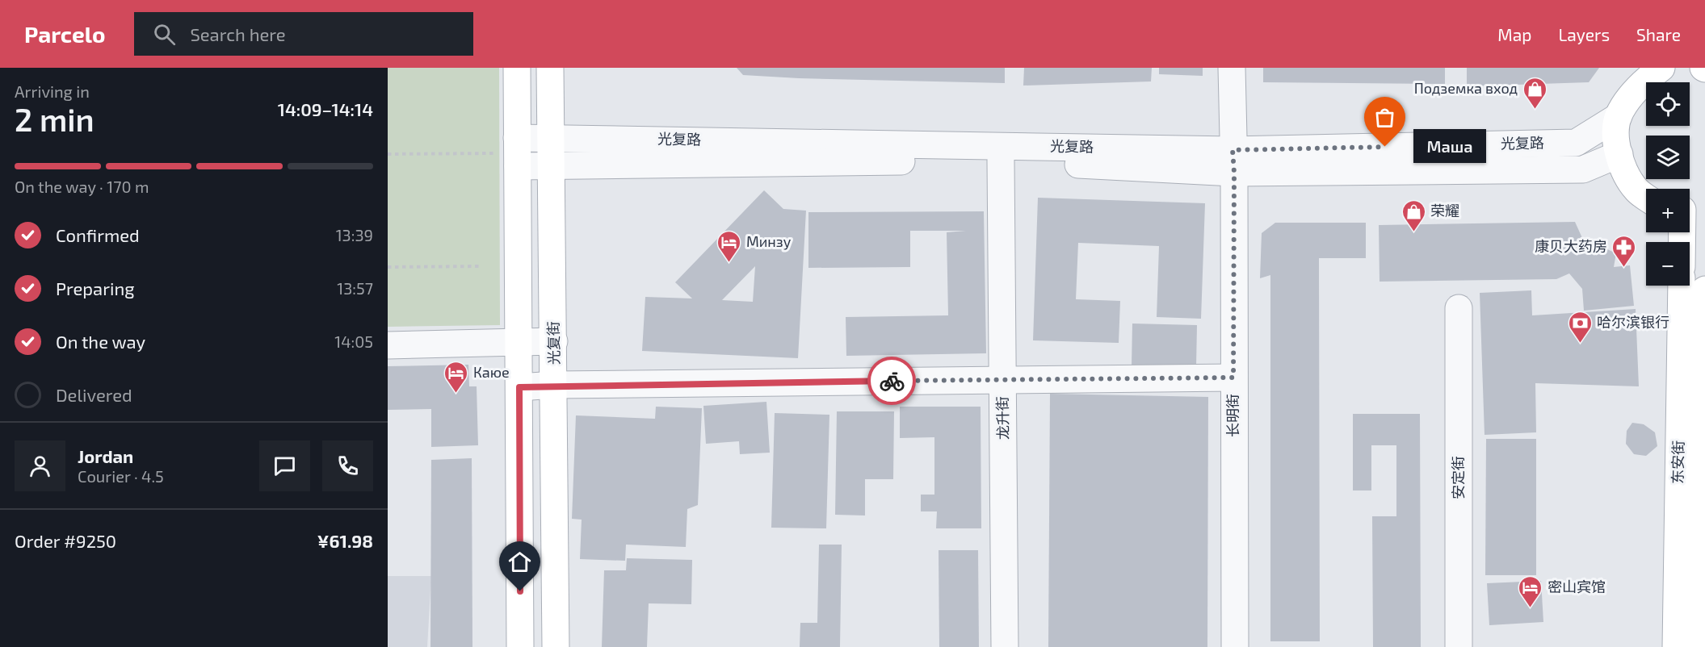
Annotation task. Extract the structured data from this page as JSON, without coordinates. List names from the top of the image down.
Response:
{
  "streets": {
    "main road": ["光复街", "东安街"],
    "street": [
      "光复路",
      "长明街",
      "龙升街",
      "安定街"
    ]
  },
  "crossings": [
    ["光复路", "光复街"],
    ["光复路", "长明街"],
    ["光复路", "龙升街"]
  ],
  "places": {
    "shop": ["Подземка вход", "荣耀"],
    "other": ["Маша"],
    "hotel": ["Минзу", "Каюе", "密山宾馆"],
    "pharmacy": ["康贝大药房"],
    "bank": ["哈尔滨银行"]
  },
  "page": {
    "header": "Parcelo",
    "search": "Search here",
    "nav": ["Map", "Layers", "Share"],
    "heading": ["2 min", "Arriving in", "14:09–14:14"],
    "panel": [
      "Jordan",
      "Courier · 4.5",
      "Order #9250",
      "¥61.98"
    ],
    "map_buttons": ["+", "−"],
    "bubble": "Маша",
    "bar": "On the way · 170 m",
    "list": [
      ["Confirmed", "13:39"],
      ["Preparing", "13:57"],
      ["On the way", "14:05"],
      "Delivered"
    ]
  }
}
